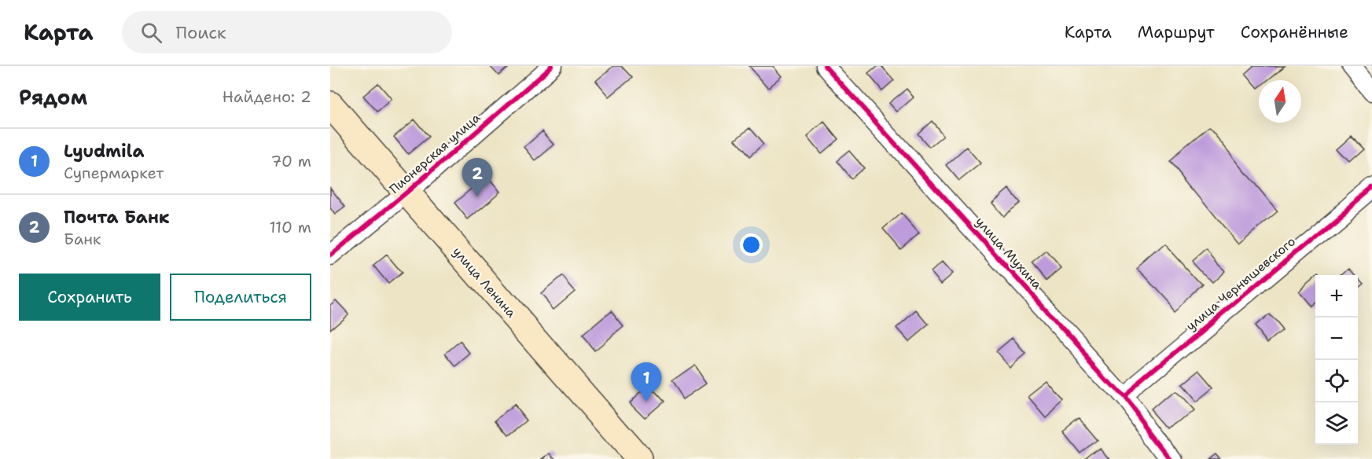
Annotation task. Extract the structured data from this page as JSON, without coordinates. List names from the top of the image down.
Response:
{
  "streets": {
    "main road": ["улица Ленина"],
    "street": ["Пионерская улица", "улица Мухина", "улица Чернышевского"]
  },
  "crossings": [
    ["Пионерская улица", "улица Ленина"],
    ["улица Мухина", "улица Чернышевского"]
  ],
  "north": "top",
  "page": {
    "header": "Карта",
    "search": "Поиск",
    "nav": ["Карта", "Маршрут", "Сохранённые"],
    "heading": ["Рядом", "Найдено: 2"],
    "list": [
      {
        "mark": "1",
        "name": "Lyudmila",
        "note": "Супермаркет",
        "value": "70 m"
      },
      {
        "mark": "2",
        "name": "Почта Банк",
        "note": "Банк",
        "value": "110 m"
      }
    ],
    "pins": ["2", "1"],
    "buttons": ["Сохранить", "Поделиться"],
    "map_buttons": ["+", "−"]
  }
}
